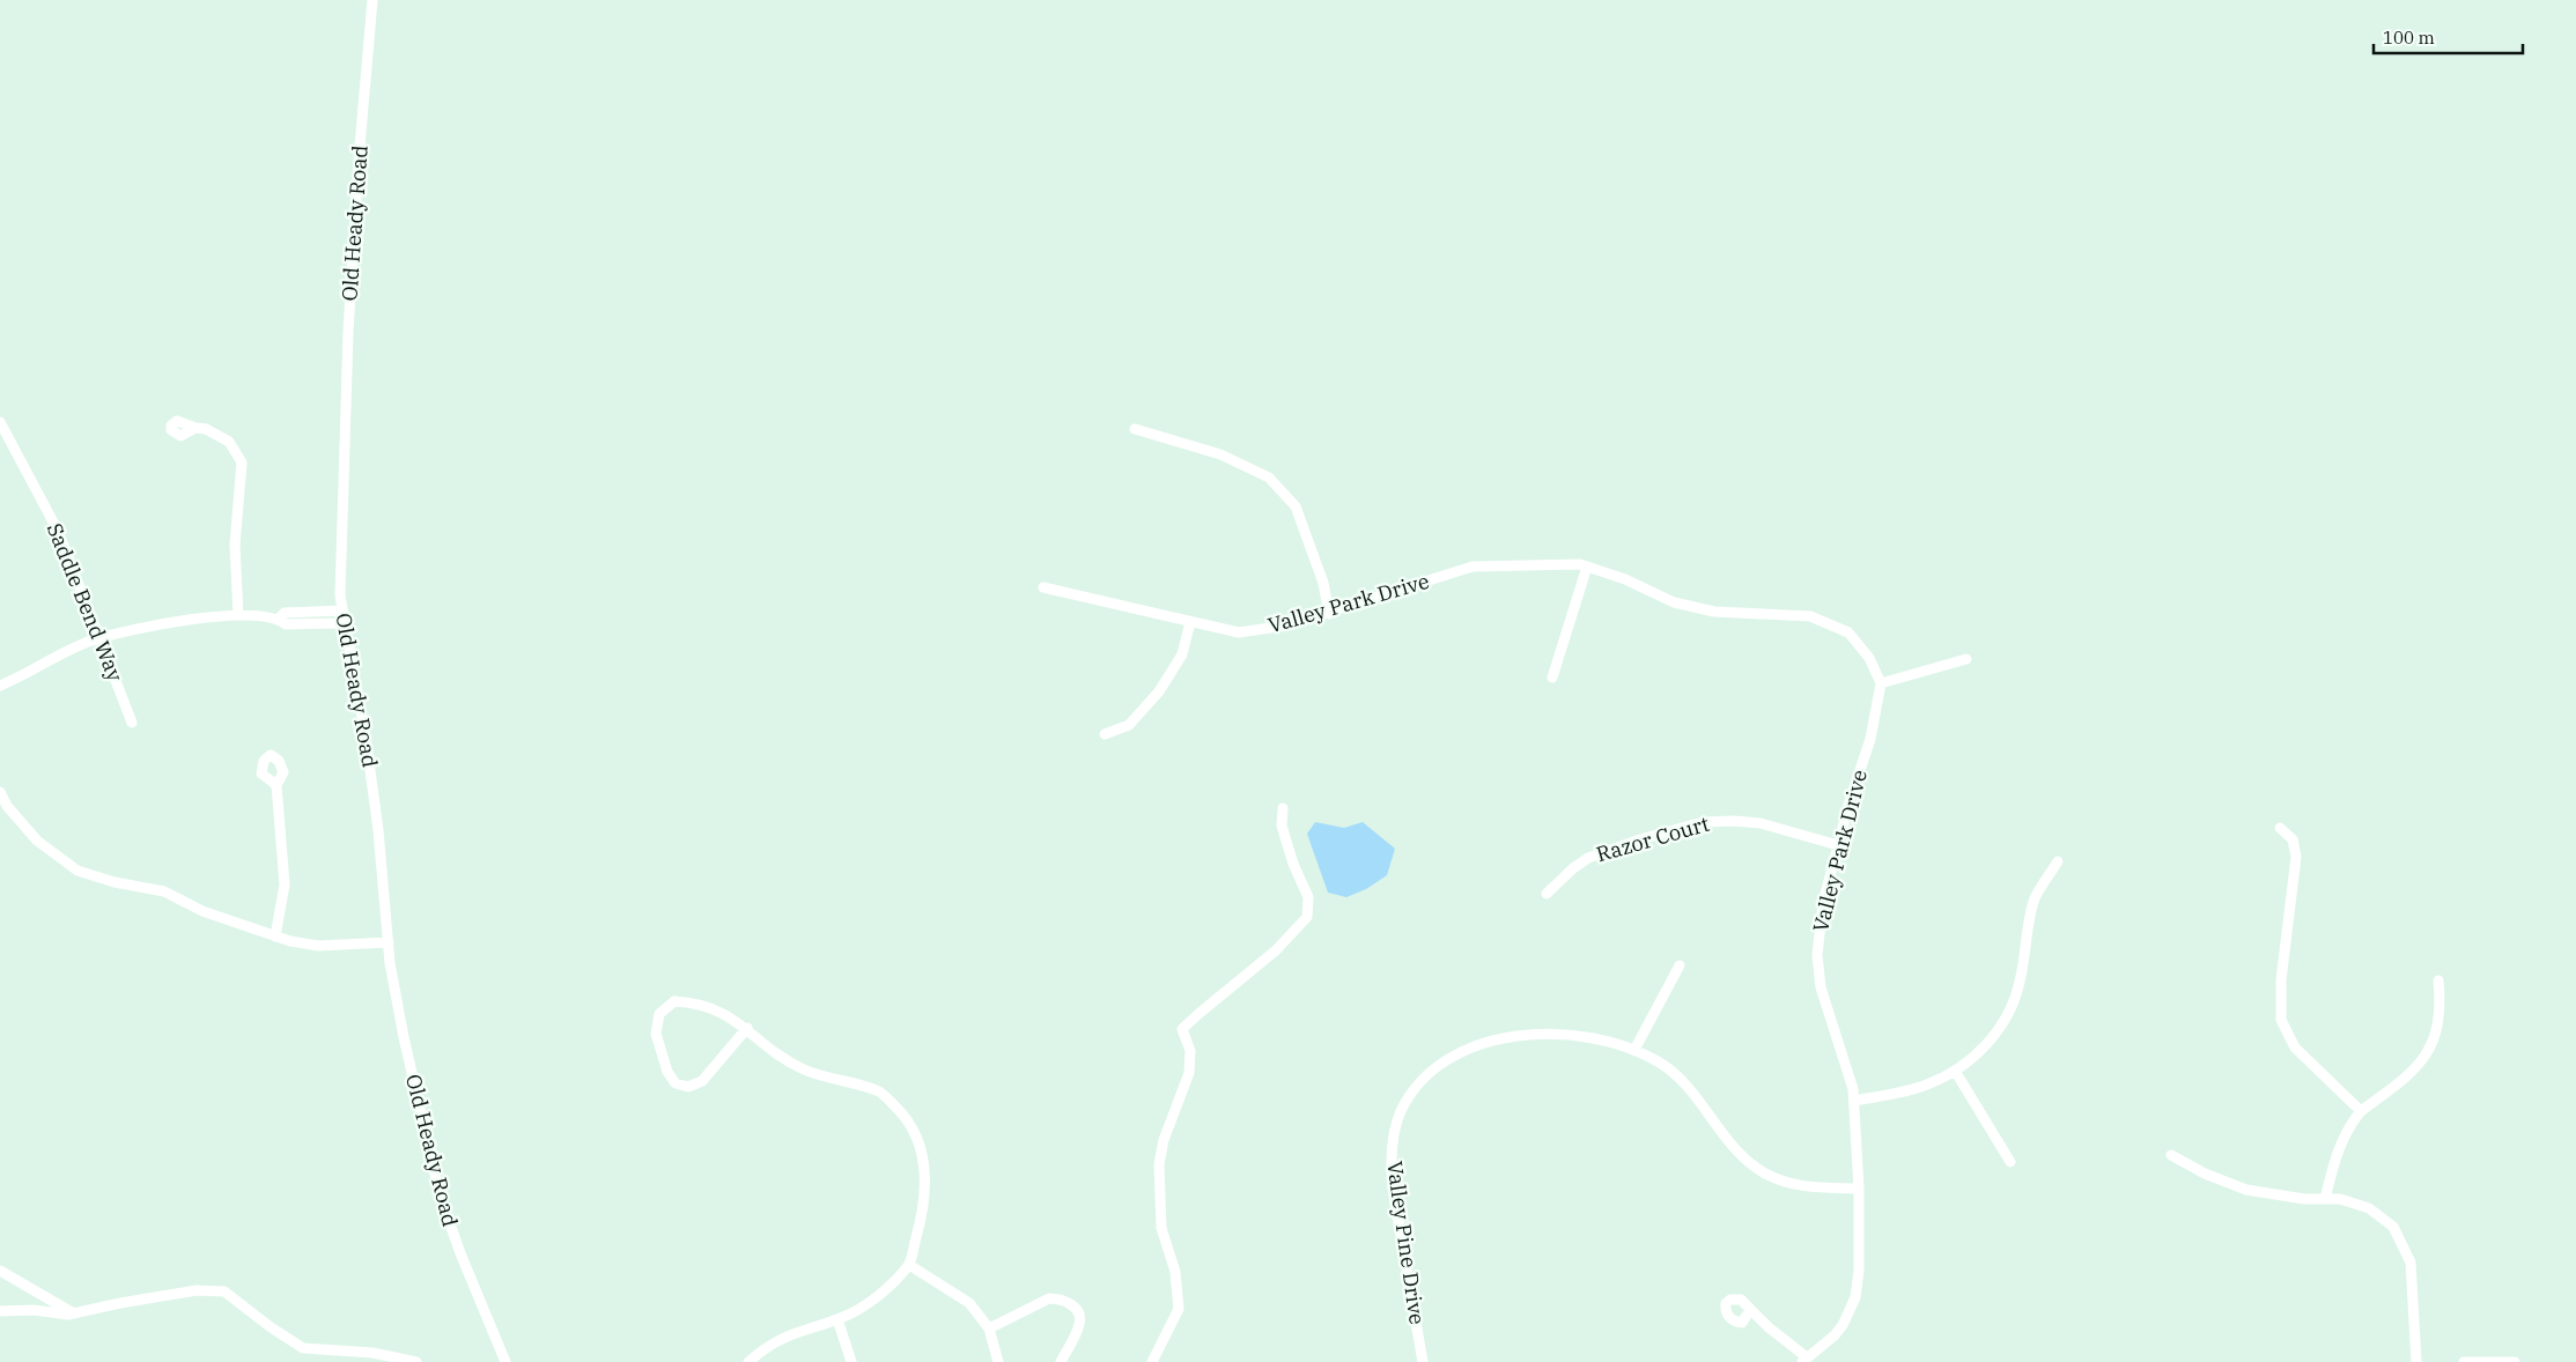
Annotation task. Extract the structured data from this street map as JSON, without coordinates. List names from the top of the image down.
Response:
{
  "streets": {
    "street": [
      "Old Heady Road",
      "Saddle Bend Way",
      "Valley Park Drive",
      "Razor Court",
      "Valley Pine Drive"
    ]
  },
  "crossings": [
    ["Valley Park Drive", "Razor Court"],
    ["Valley Park Drive", "Valley Pine Drive"]
  ],
  "scale_bar": "100 m"
}
